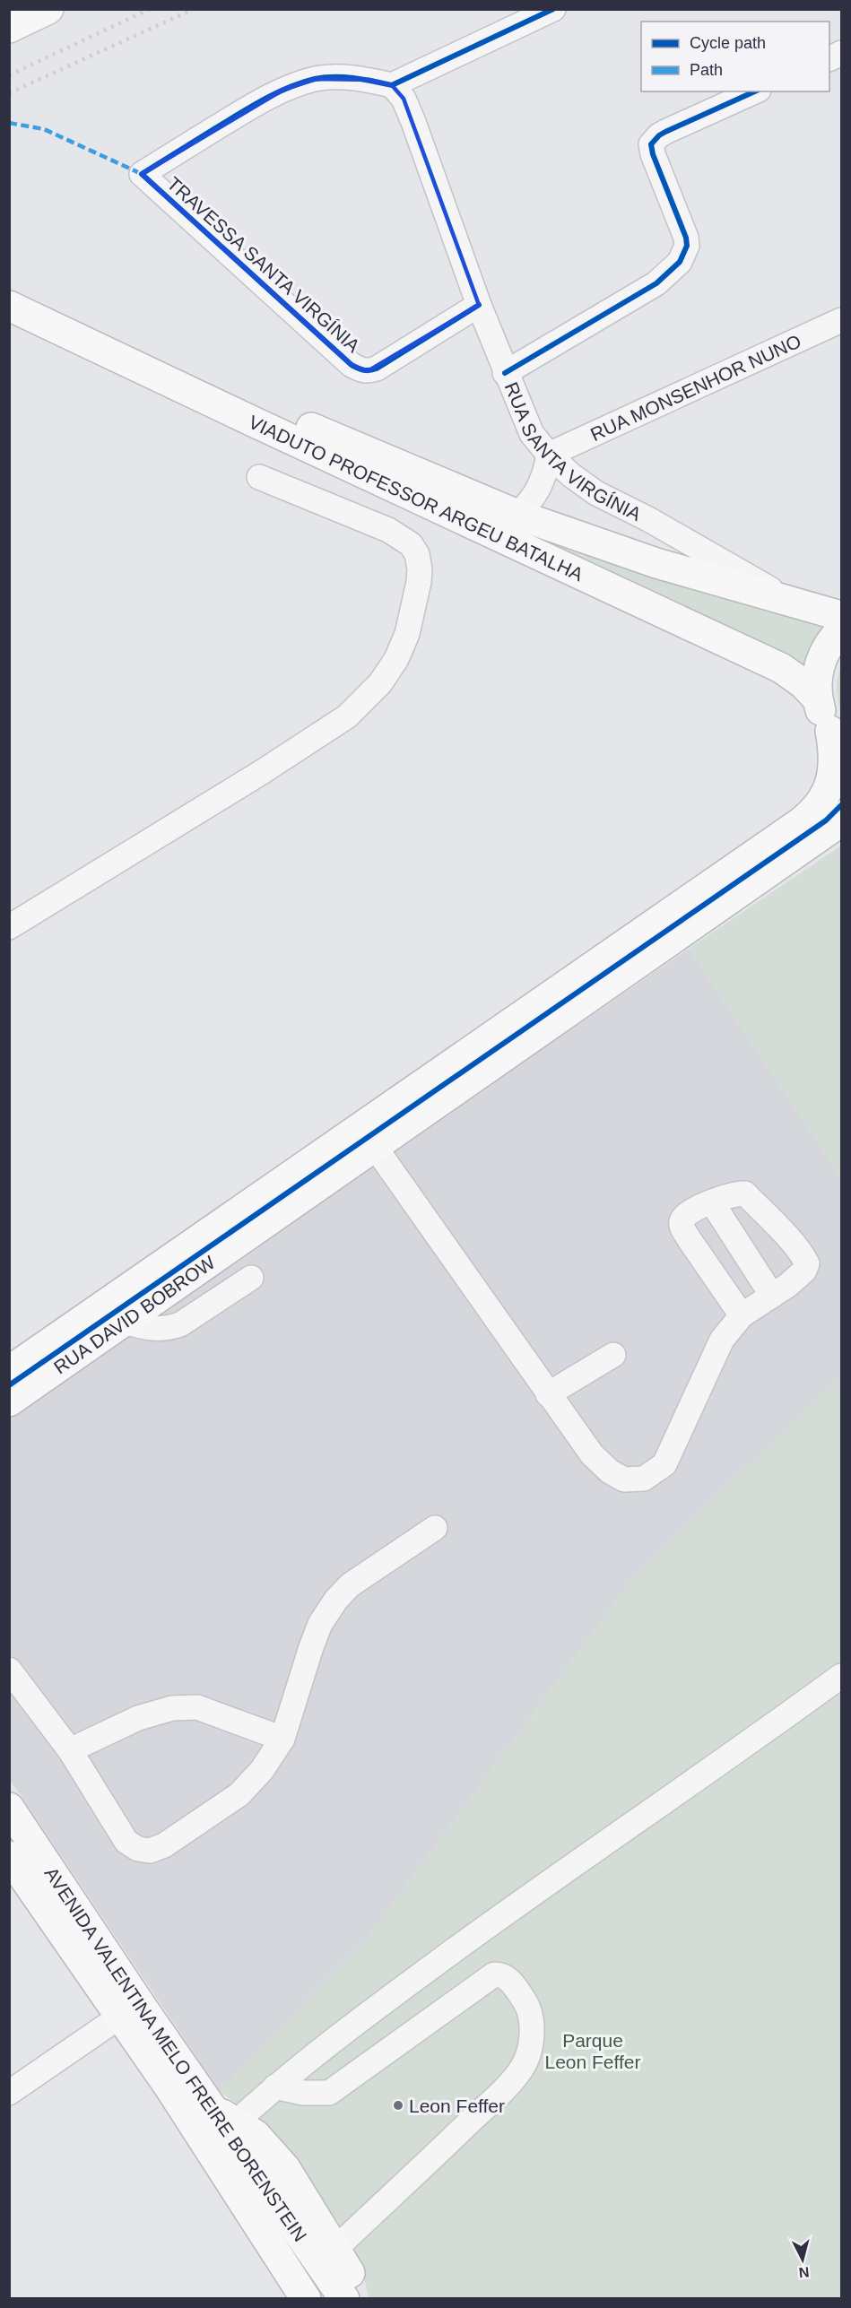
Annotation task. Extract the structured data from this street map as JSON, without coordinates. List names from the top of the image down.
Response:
{
  "streets": {
    "main road": [
      "RUA SANTA VIRGÍNIA",
      "VIADUTO PROFESSOR ARGEU BATALHA",
      "RUA DAVID BOBROW",
      "AVENIDA VALENTINA MELO FREIRE BORENSTEIN"
    ],
    "street": ["TRAVESSA SANTA VIRGÍNIA", "RUA MONSENHOR NUNO"]
  },
  "crossings": [
    ["TRAVESSA SANTA VIRGÍNIA", "RUA SANTA VIRGÍNIA"],
    ["RUA MONSENHOR NUNO", "RUA SANTA VIRGÍNIA"],
    ["RUA SANTA VIRGÍNIA", "VIADUTO PROFESSOR ARGEU BATALHA"],
    ["VIADUTO PROFESSOR ARGEU BATALHA", "RUA DAVID BOBROW"]
  ],
  "parks": ["Parque Leon Feffer"],
  "places": ["Leon Feffer"],
  "legend": ["Cycle path", "Path"],
  "north": "bottom"
}
